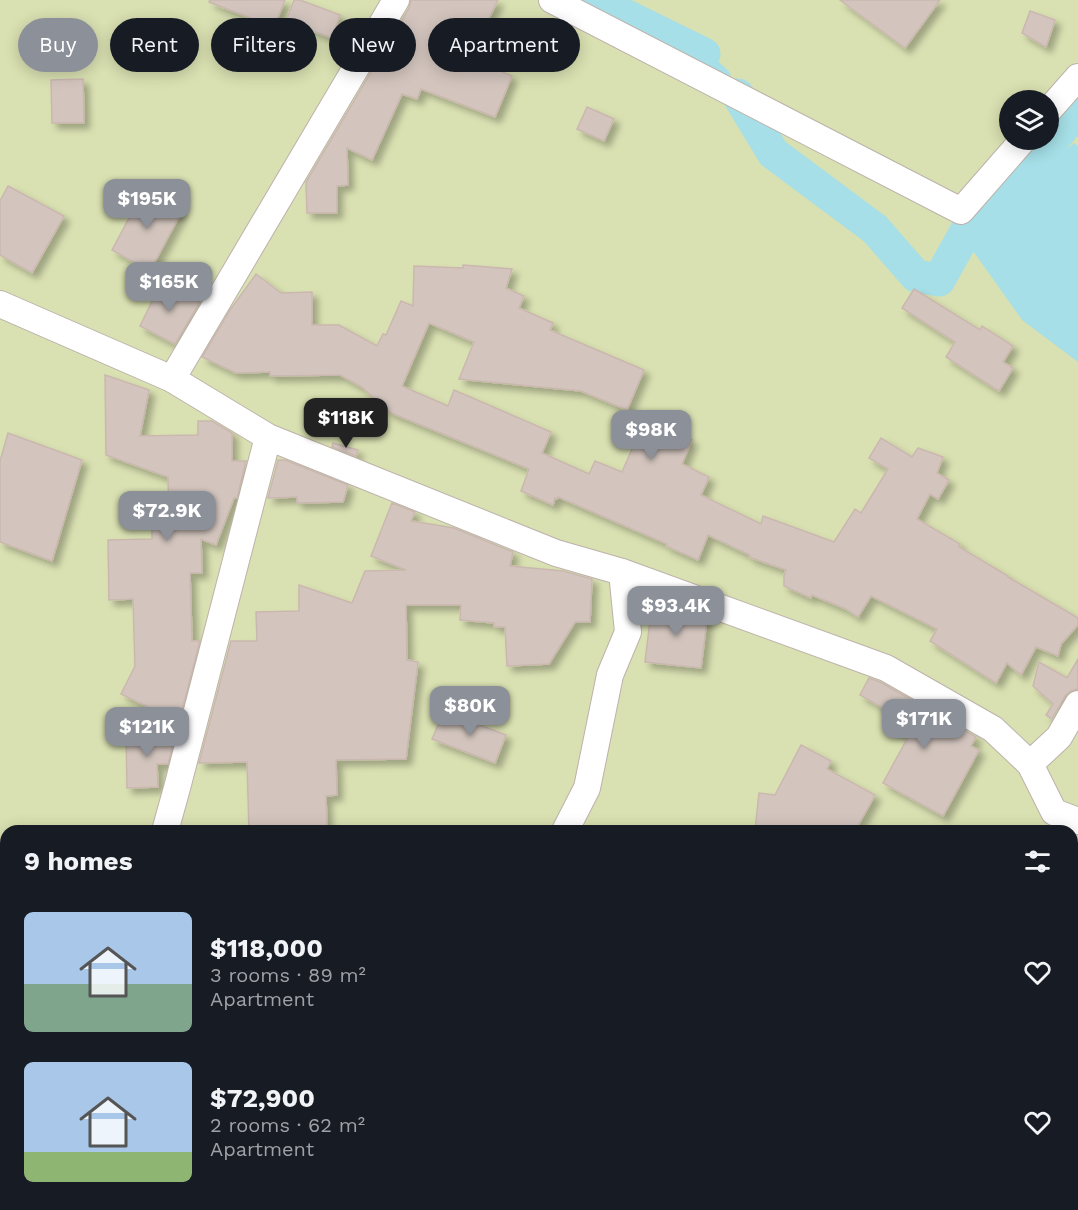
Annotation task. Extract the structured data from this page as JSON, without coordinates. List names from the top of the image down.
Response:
{
  "page": {
    "chip": [
      "Buy",
      "Rent",
      "Filters",
      "New",
      "Apartment"
    ],
    "price": [
      "$195K",
      "$165K",
      "$118K",
      "$98K",
      "$72.9K",
      "$93.4K",
      "$80K",
      "$171K",
      "$121K"
    ],
    "heading": "9 homes",
    "list": [
      {
        "name": "$118,000",
        "note": "3 rooms · 89 m² · Apartment"
      },
      {
        "name": "$72,900",
        "note": "2 rooms · 62 m² · Apartment"
      }
    ]
  }
}
